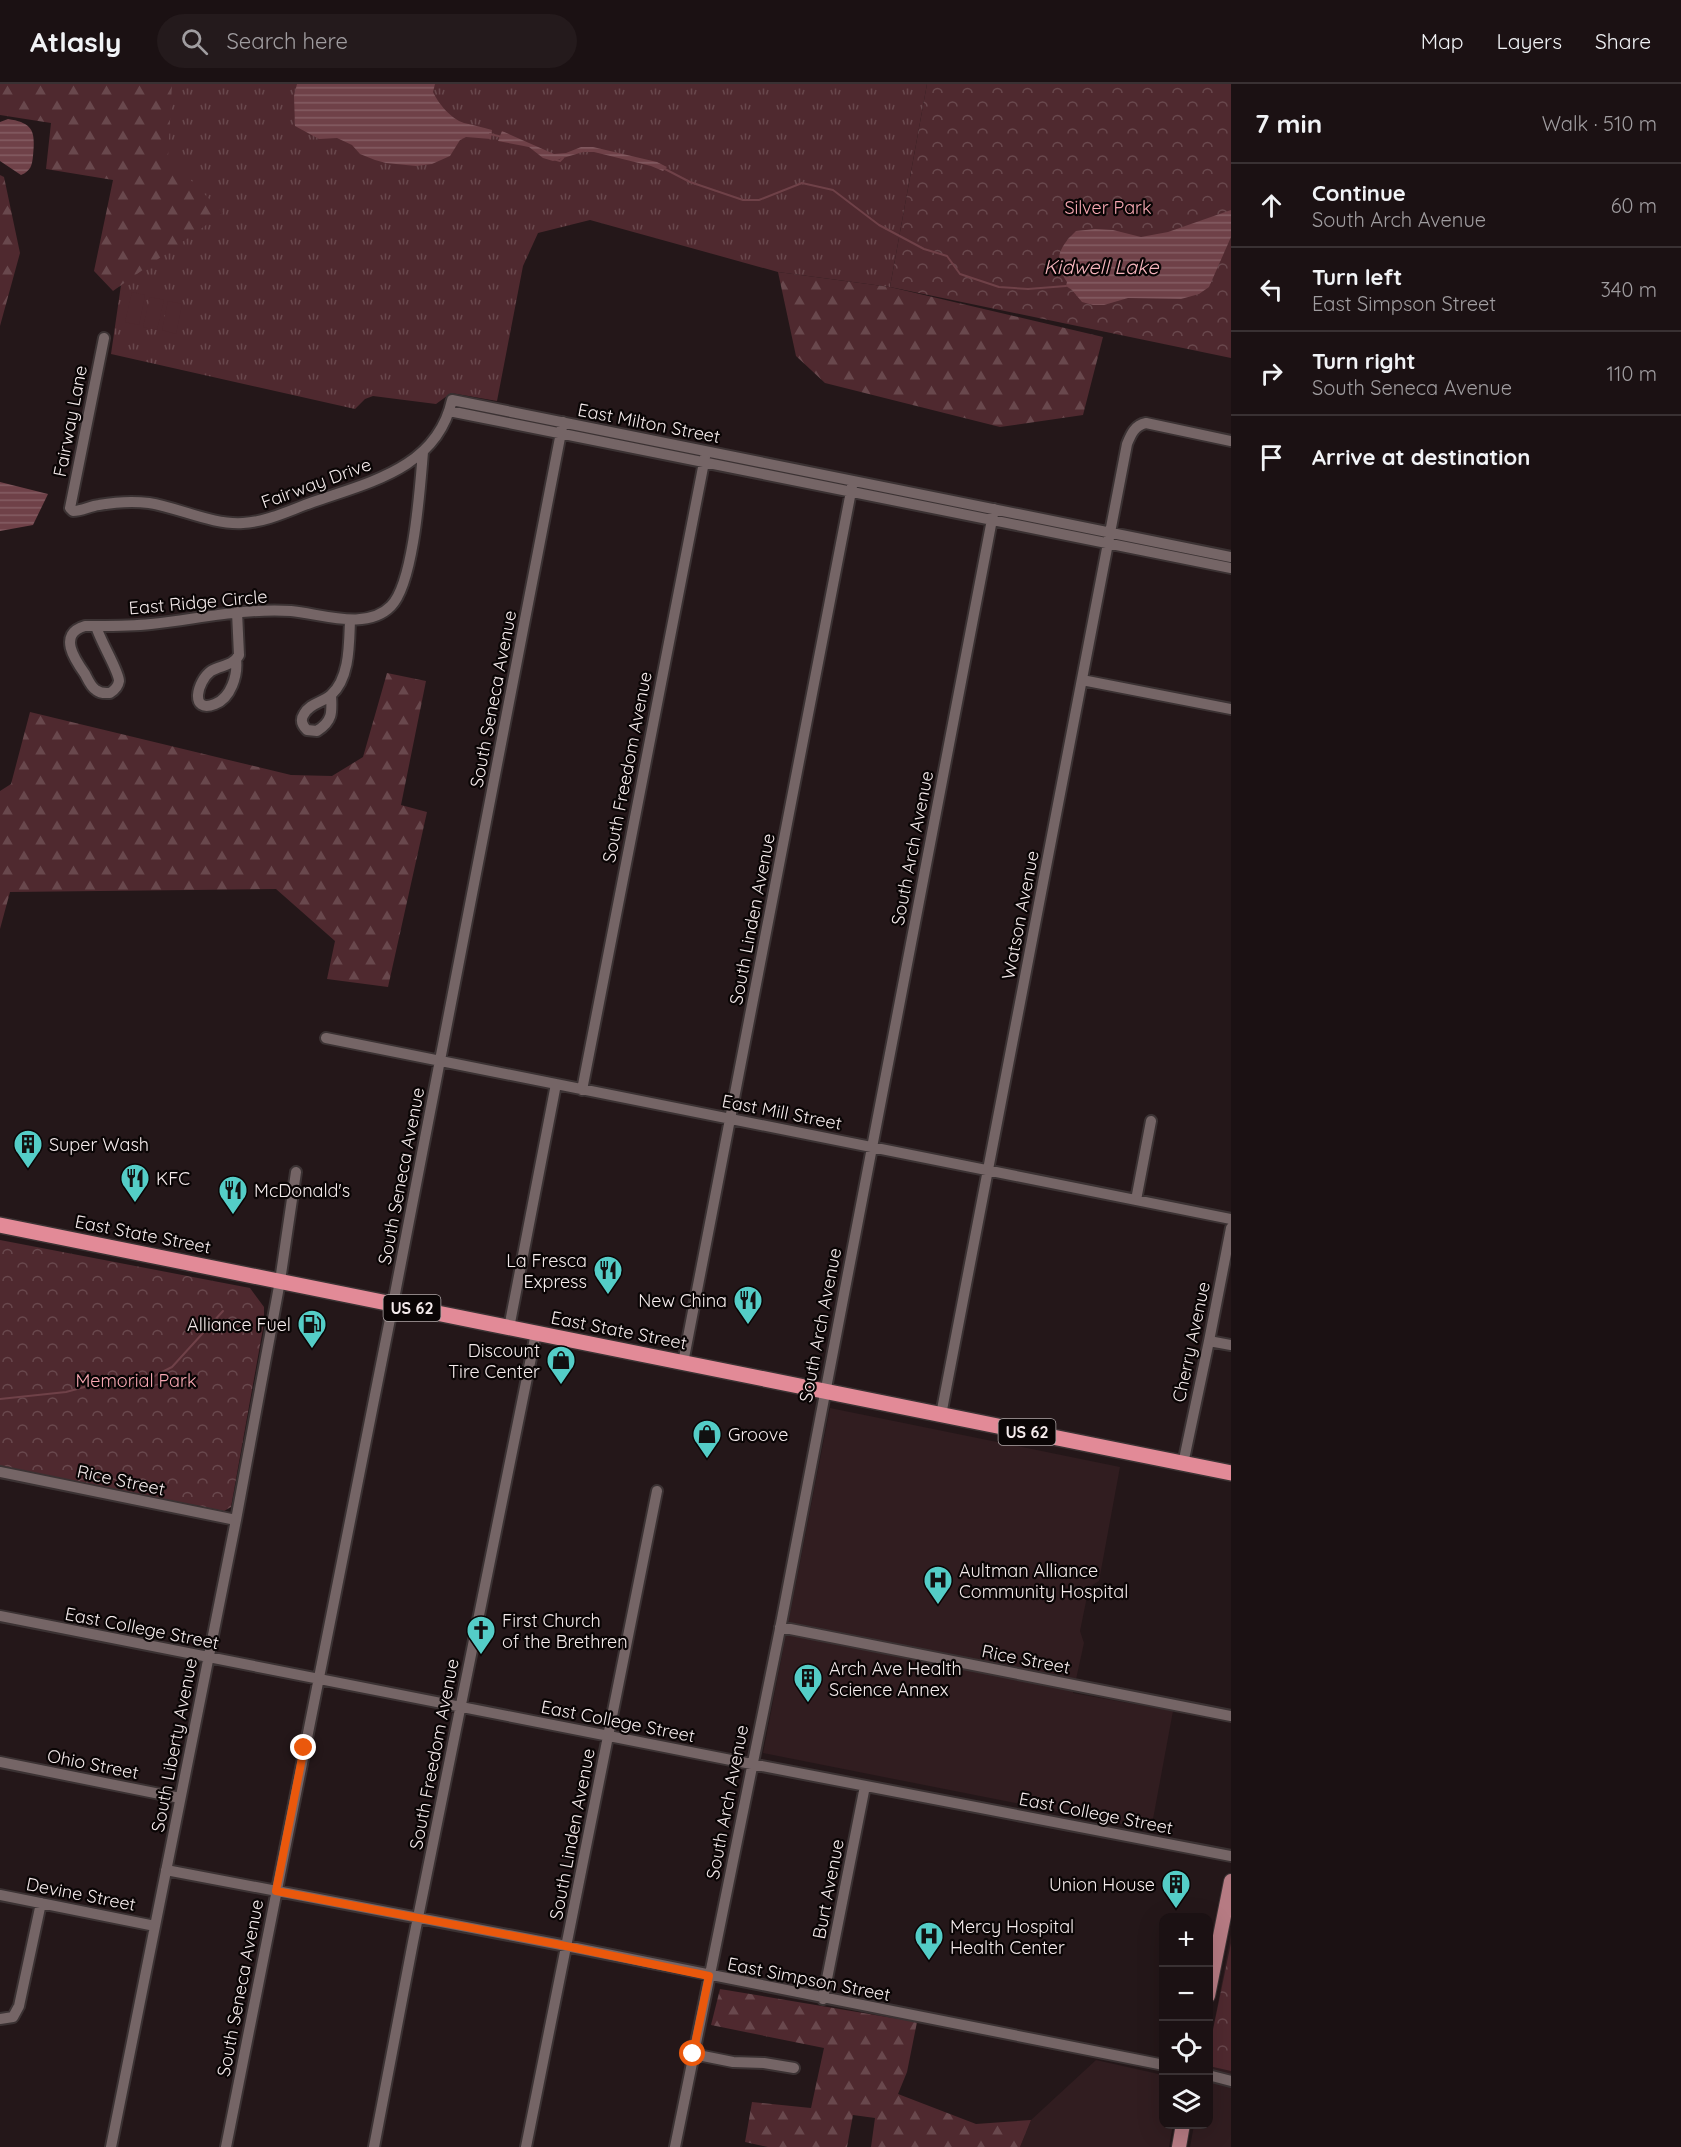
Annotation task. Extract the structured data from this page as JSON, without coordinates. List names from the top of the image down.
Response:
{
  "streets": {
    "highway": ["East State Street", "US 62"],
    "street": [
      "Fairway Lane",
      "East Milton Street",
      "Fairway Drive",
      "East Ridge Circle",
      "South Seneca Avenue",
      "South Freedom Avenue",
      "South Arch Avenue",
      "Watson Avenue",
      "South Linden Avenue",
      "East Mill Street",
      "Cherry Avenue",
      "Rice Street",
      "East College Street",
      "South Liberty Avenue",
      "Ohio Street",
      "Burt Avenue",
      "Devine Street",
      "East Simpson Street"
    ]
  },
  "crossings": [
    ["Fairway Lane", "Fairway Drive"],
    ["East Milton Street", "South Seneca Avenue"],
    ["East Milton Street", "South Freedom Avenue"],
    ["East Milton Street", "South Arch Avenue"],
    ["East Milton Street", "Watson Avenue"],
    ["East Milton Street", "South Linden Avenue"],
    ["Fairway Drive", "East Ridge Circle"],
    ["South Seneca Avenue", "East Mill Street"],
    ["South Seneca Avenue", "East State Street"],
    ["South Seneca Avenue", "East College Street"],
    ["South Seneca Avenue", "East Simpson Street"],
    ["South Freedom Avenue", "East Mill Street"],
    ["South Freedom Avenue", "East State Street"],
    ["South Freedom Avenue", "East College Street"],
    ["South Freedom Avenue", "East Simpson Street"],
    ["South Arch Avenue", "East Mill Street"],
    ["South Arch Avenue", "East State Street"],
    ["South Arch Avenue", "Rice Street"],
    ["South Arch Avenue", "East College Street"],
    ["South Arch Avenue", "East Simpson Street"],
    ["Watson Avenue", "East Mill Street"],
    ["Watson Avenue", "East State Street"],
    ["South Linden Avenue", "East Mill Street"],
    ["South Linden Avenue", "East State Street"],
    ["South Linden Avenue", "East College Street"],
    ["South Linden Avenue", "East Simpson Street"],
    ["East State Street", "Cherry Avenue"],
    ["East State Street", "South Liberty Avenue"],
    ["Rice Street", "South Liberty Avenue"],
    ["East College Street", "South Liberty Avenue"],
    ["East College Street", "Burt Avenue"],
    ["South Liberty Avenue", "Ohio Street"],
    ["South Liberty Avenue", "Devine Street"],
    ["South Liberty Avenue", "East Simpson Street"],
    ["Burt Avenue", "East Simpson Street"]
  ],
  "water": ["Kidwell Lake"],
  "parks": ["Silver Park", "Memorial Park"],
  "places": {
    "building": ["Super Wash", "Arch Ave Health Science Annex", "Union House"],
    "restaurant": [
      "KFC",
      "McDonald's",
      "La Fresca Express",
      "New China"
    ],
    "fuel station": ["Alliance Fuel"],
    "shop": ["Discount Tire Center", "Groove"],
    "hospital": ["Aultman Alliance Community Hospital", "Mercy Hospital Health Center"],
    "church": ["First Church of the Brethren"]
  },
  "page": {
    "header": "Atlasly",
    "search": "Search here",
    "nav": ["Map", "Layers", "Share"],
    "heading": ["7 min", "Walk · 510 m"],
    "list": [
      ["Continue", "South Arch Avenue", "60 m"],
      ["Turn left", "East Simpson Street", "340 m"],
      ["Turn right", "South Seneca Avenue", "110 m"],
      "Arrive at destination"
    ],
    "map_buttons": ["+", "−"]
  }
}
